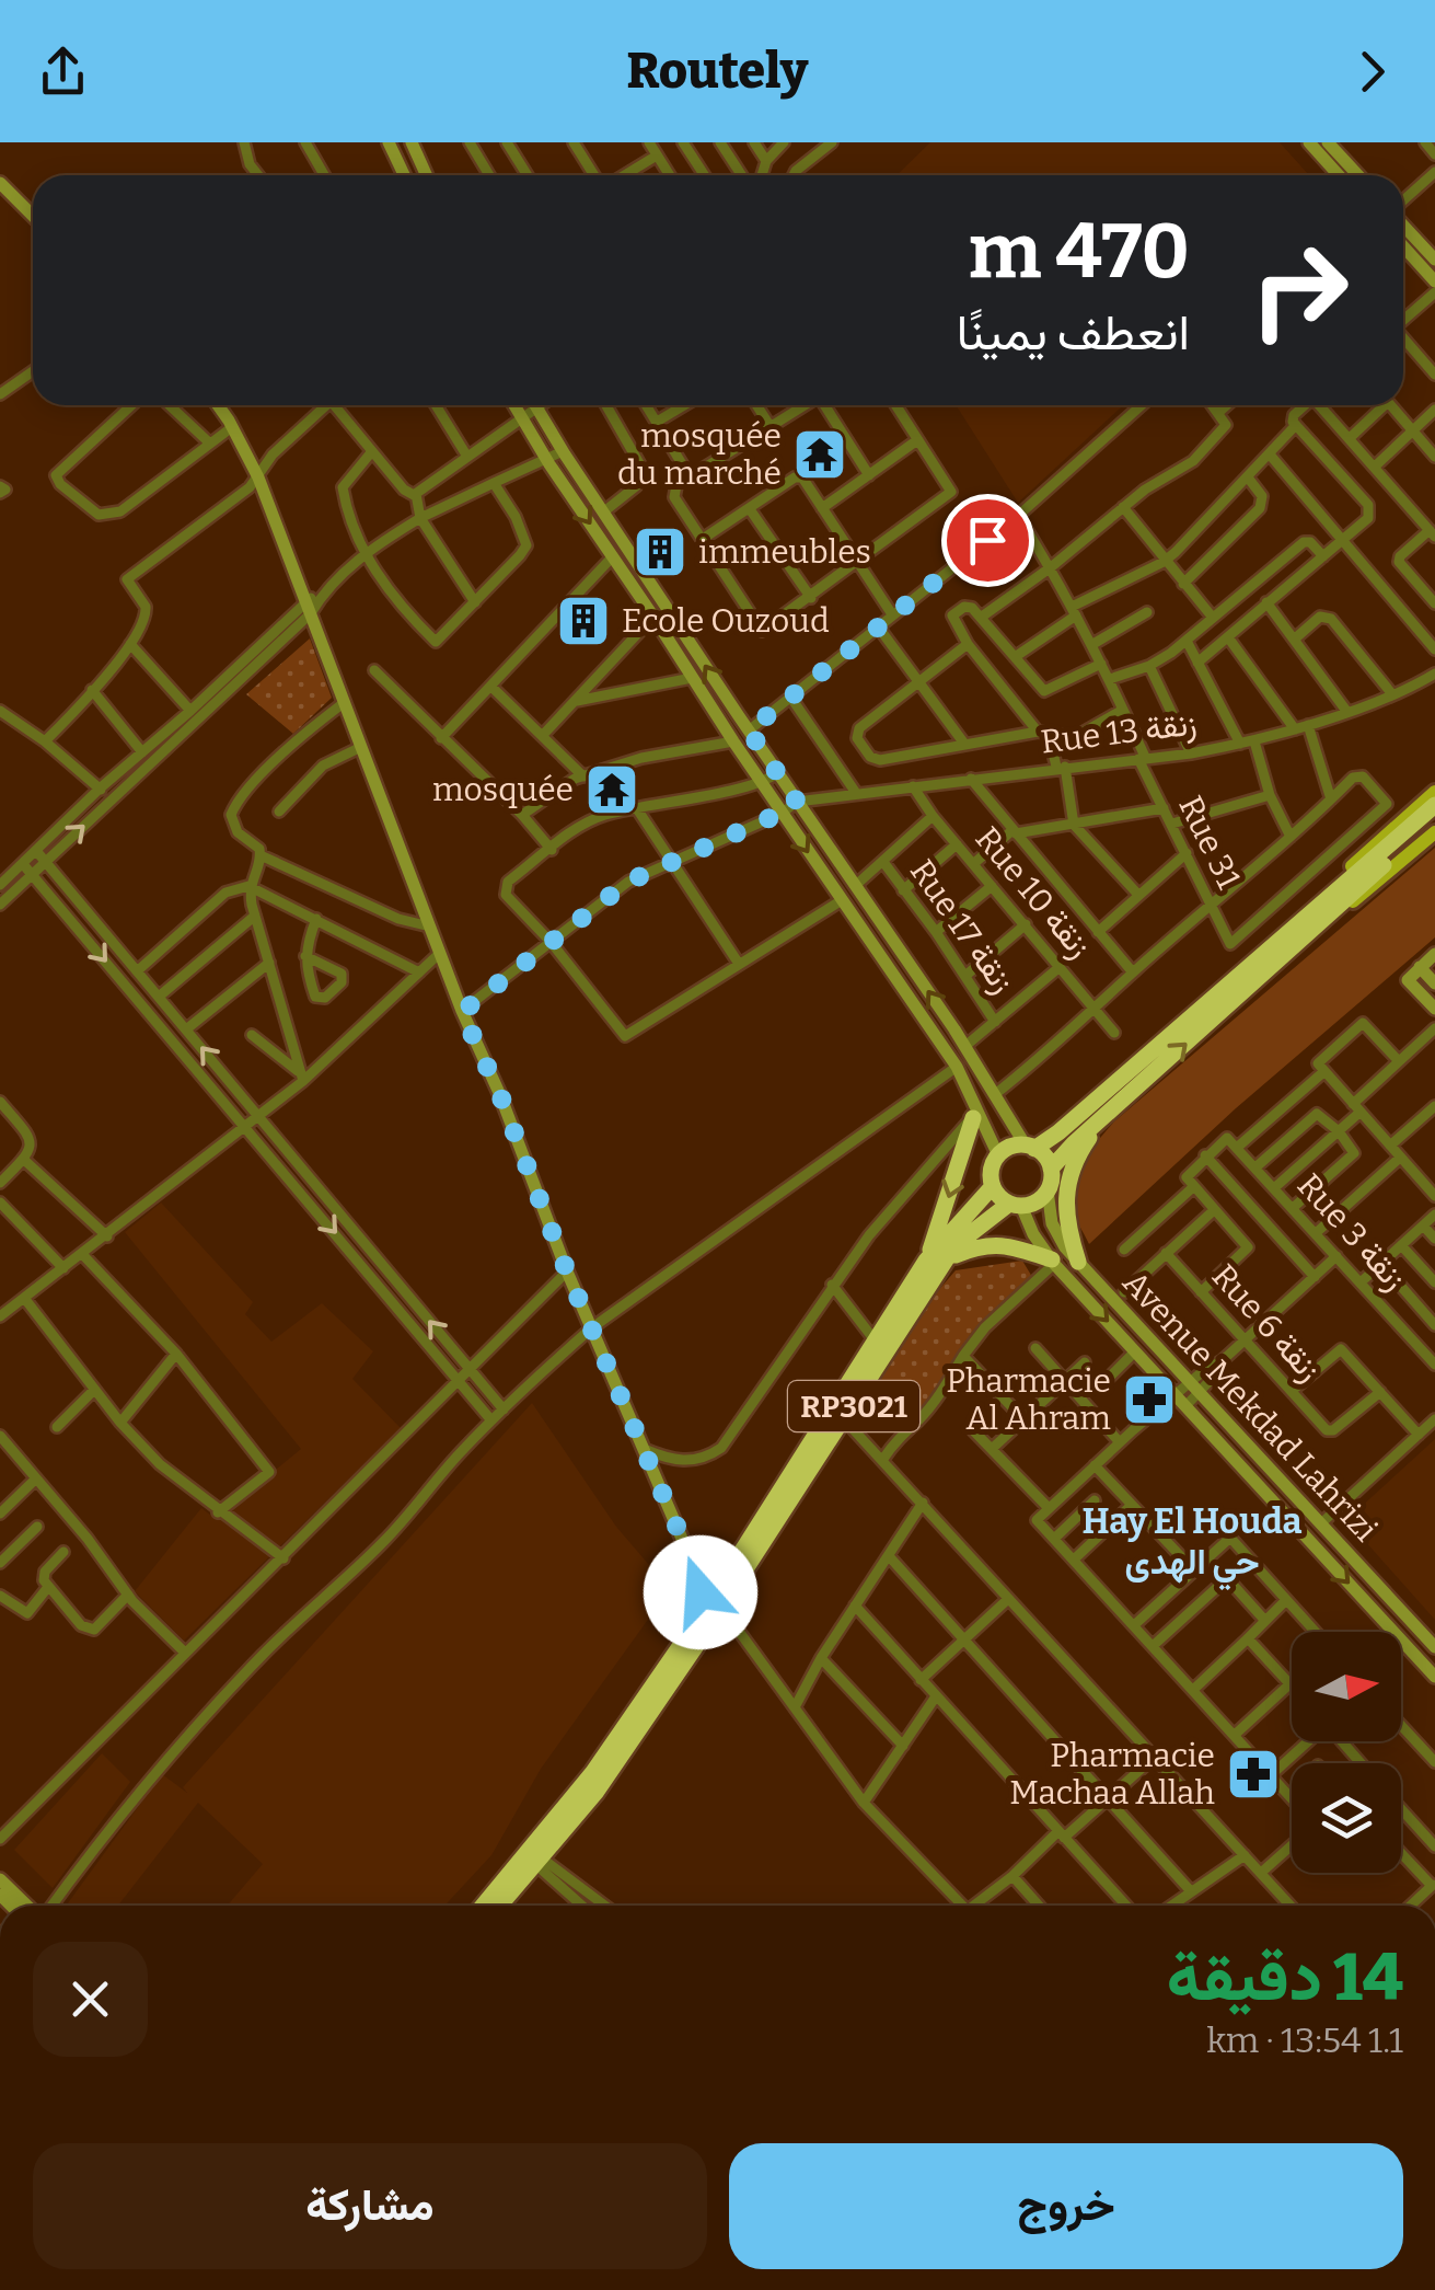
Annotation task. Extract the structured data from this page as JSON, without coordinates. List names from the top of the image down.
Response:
{
  "streets": {
    "highway": ["RP3021"],
    "street": [
      "Rue 13 زنقة",
      "Rue 31",
      "Rue 10 زنقة",
      "Rue 17 زنقة",
      "Rue 3 زنقة",
      "Rue 6 زنقة",
      "Avenue Mekdad Lahrizi"
    ]
  },
  "crossings": [
    ["Rue 13 زنقة", "Rue 31"],
    ["Rue 13 زنقة", "Rue 10 زنقة"],
    ["RP3021", "Avenue Mekdad Lahrizi"]
  ],
  "districts": ["Hay El Houda حي الهدى"],
  "places": {
    "temple": ["mosquée du marché", "mosquée"],
    "building": ["immeubles", "Ecole Ouzoud"],
    "pharmacy": ["Pharmacie Al Ahram", "Pharmacie Machaa Allah"]
  },
  "north": "right",
  "page": {
    "header": "Routely",
    "turn": ["470 m", "انعطف يمينًا"],
    "heading": ["14 دقيقة", "1.1 km · 13:54"],
    "buttons": ["خروج", "مشاركة"]
  }
}
